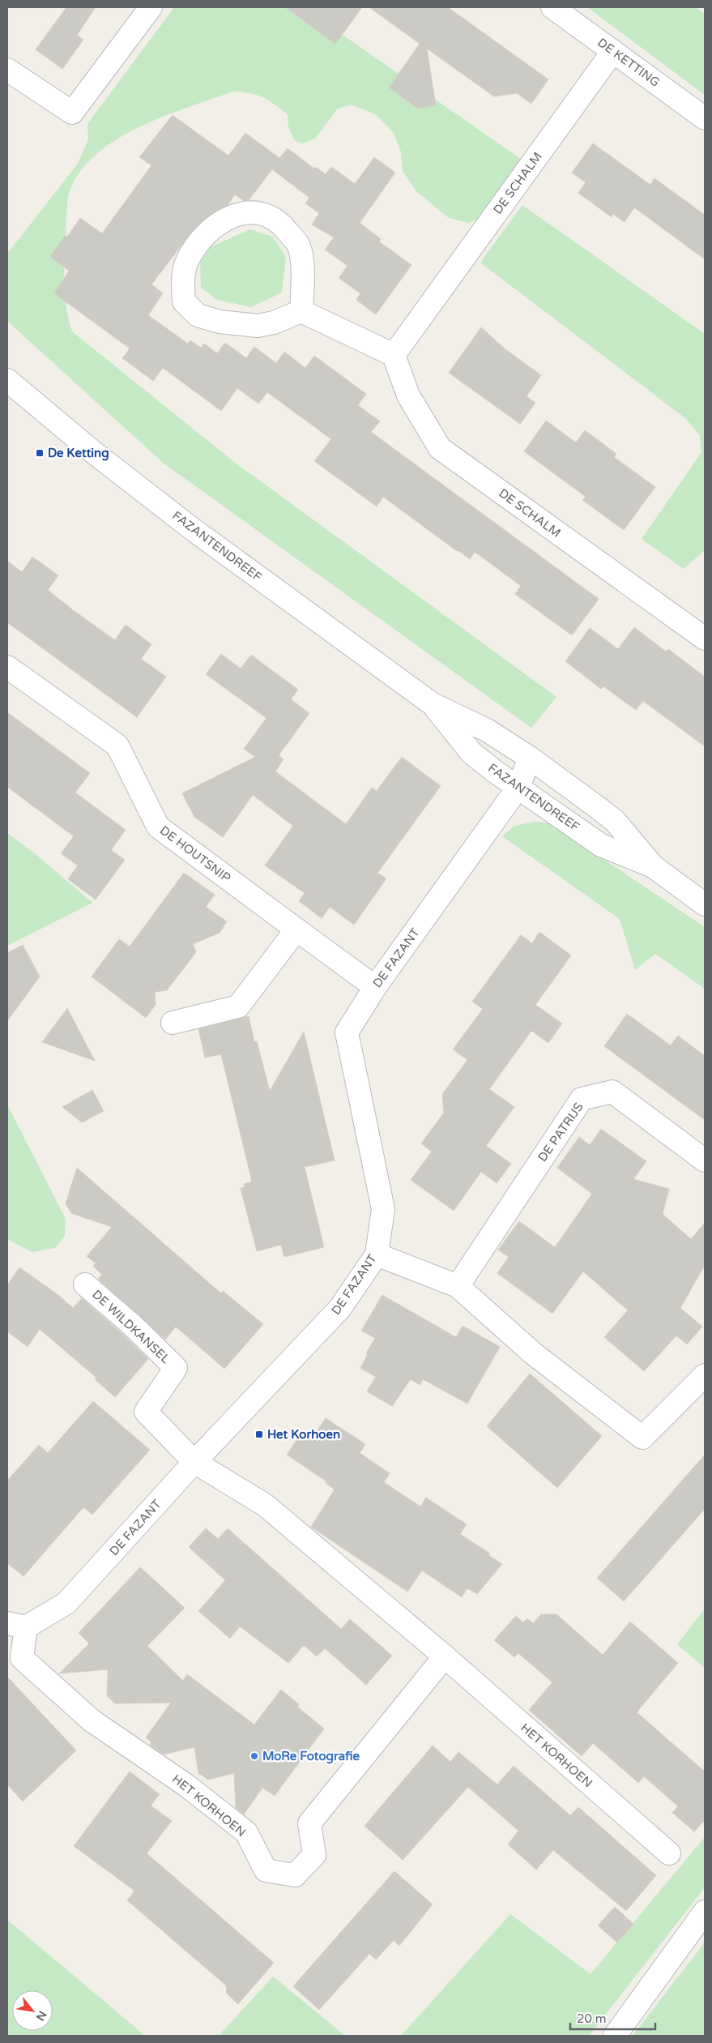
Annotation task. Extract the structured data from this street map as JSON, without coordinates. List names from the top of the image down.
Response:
{
  "streets": {
    "street": [
      "DE KETTING",
      "DE SCHALM",
      "FAZANTENDREEF",
      "DE HOUTSNIP",
      "DE FAZANT",
      "DE PATRIJS",
      "DE WILDKANSEL",
      "HET KORHOEN"
    ]
  },
  "crossings": [
    ["DE KETTING", "DE SCHALM"],
    ["FAZANTENDREEF", "DE FAZANT"],
    ["DE HOUTSNIP", "DE FAZANT"],
    ["DE FAZANT", "DE WILDKANSEL"],
    ["DE FAZANT", "HET KORHOEN"],
    ["DE WILDKANSEL", "HET KORHOEN"]
  ],
  "places": {
    "transit": ["De Ketting", "Het Korhoen"],
    "other": ["MoRe Fotografie"]
  },
  "scale_bar": "20 m",
  "north": "bottom right"
}
